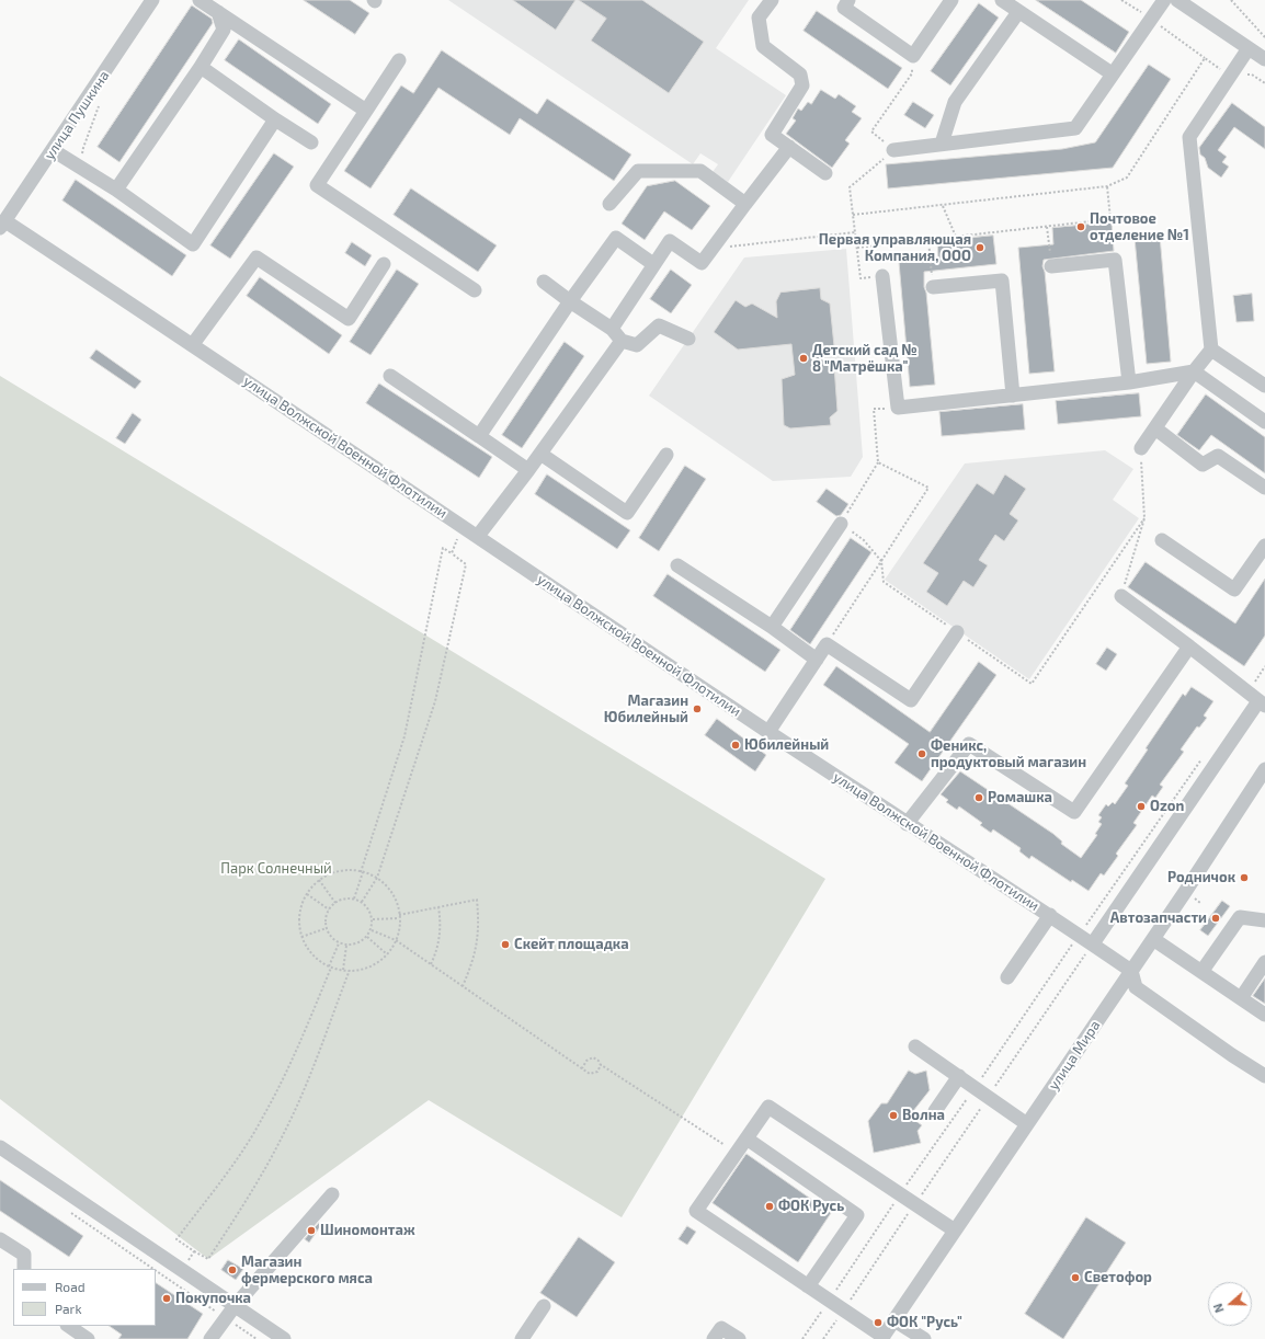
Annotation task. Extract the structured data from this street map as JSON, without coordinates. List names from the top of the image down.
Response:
{
  "streets": {
    "street": ["улица Пушкина", "улица Волжской Военной Флотилии", "улица Мира"]
  },
  "crossings": [
    ["улица Пушкина", "улица Волжской Военной Флотилии"],
    ["улица Волжской Военной Флотилии", "улица Мира"]
  ],
  "parks": ["Парк Солнечный"],
  "places": [
    "Почтовое отделение №1",
    "Первая управляющая Компания, ООО",
    "Детский сад № 8 \"Матрёшка\"",
    "Магазин Юбилейный",
    "Юбилейный",
    "Феникс, продуктовый магазин",
    "Ромашка",
    "Ozon",
    "Родничок",
    "Автозапчасти",
    "Скейт площадка",
    "Волна",
    "ФОК Русь",
    "Шиномонтаж",
    "Магазин фермерского мяса",
    "Светофор",
    "Покупочка",
    "ФОК \"Русь\""
  ],
  "legend": ["Road", "Park"],
  "north": "left"
}
